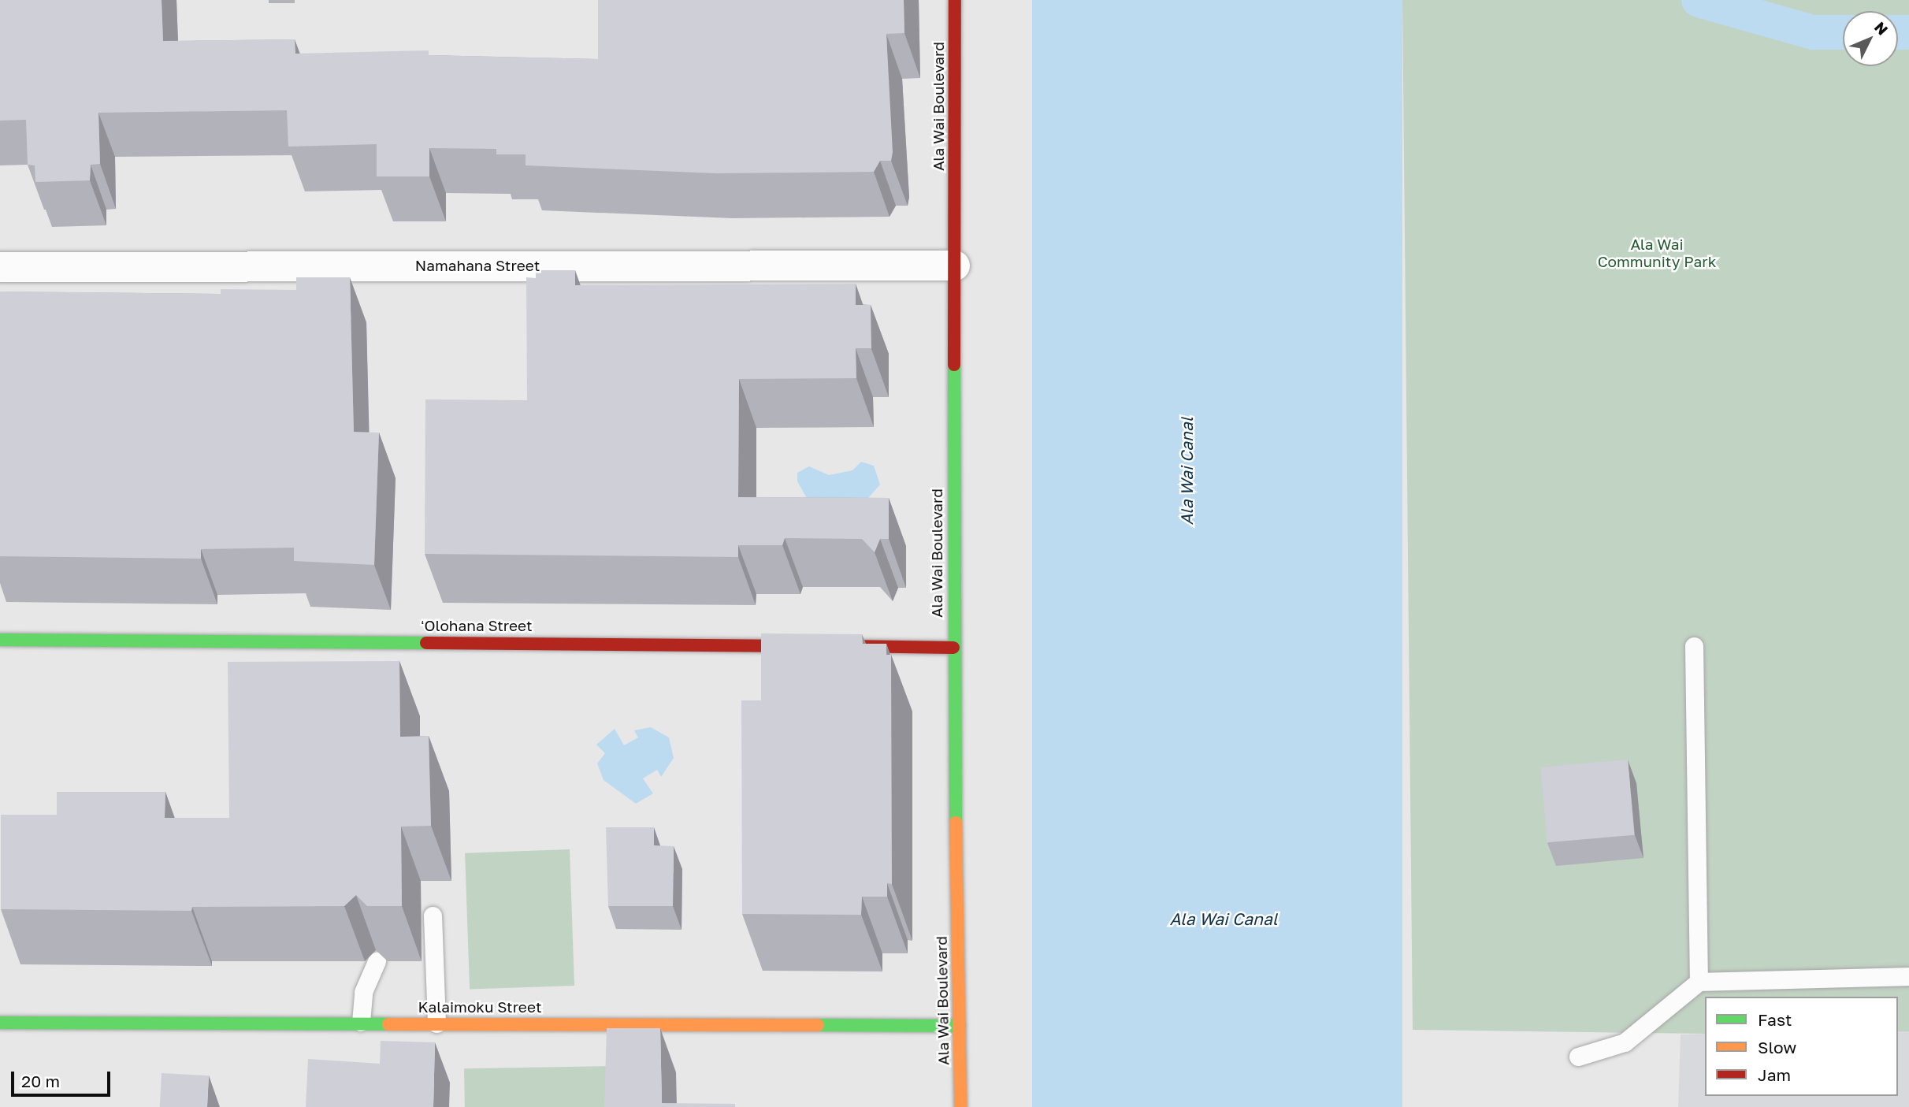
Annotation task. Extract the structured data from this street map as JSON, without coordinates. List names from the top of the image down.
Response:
{
  "streets": {
    "street": [
      "Ala Wai Boulevard",
      "Namahana Street",
      "ʻOlohana Street",
      "Kalaimoku Street"
    ]
  },
  "crossings": [
    ["Ala Wai Boulevard", "Namahana Street"],
    ["Ala Wai Boulevard", "Kalaimoku Street"]
  ],
  "water": ["Ala Wai Canal"],
  "parks": ["Ala Wai Community Park"],
  "legend": ["Fast", "Slow", "Jam"],
  "scale_bar": "20 m",
  "north": "top right"
}
